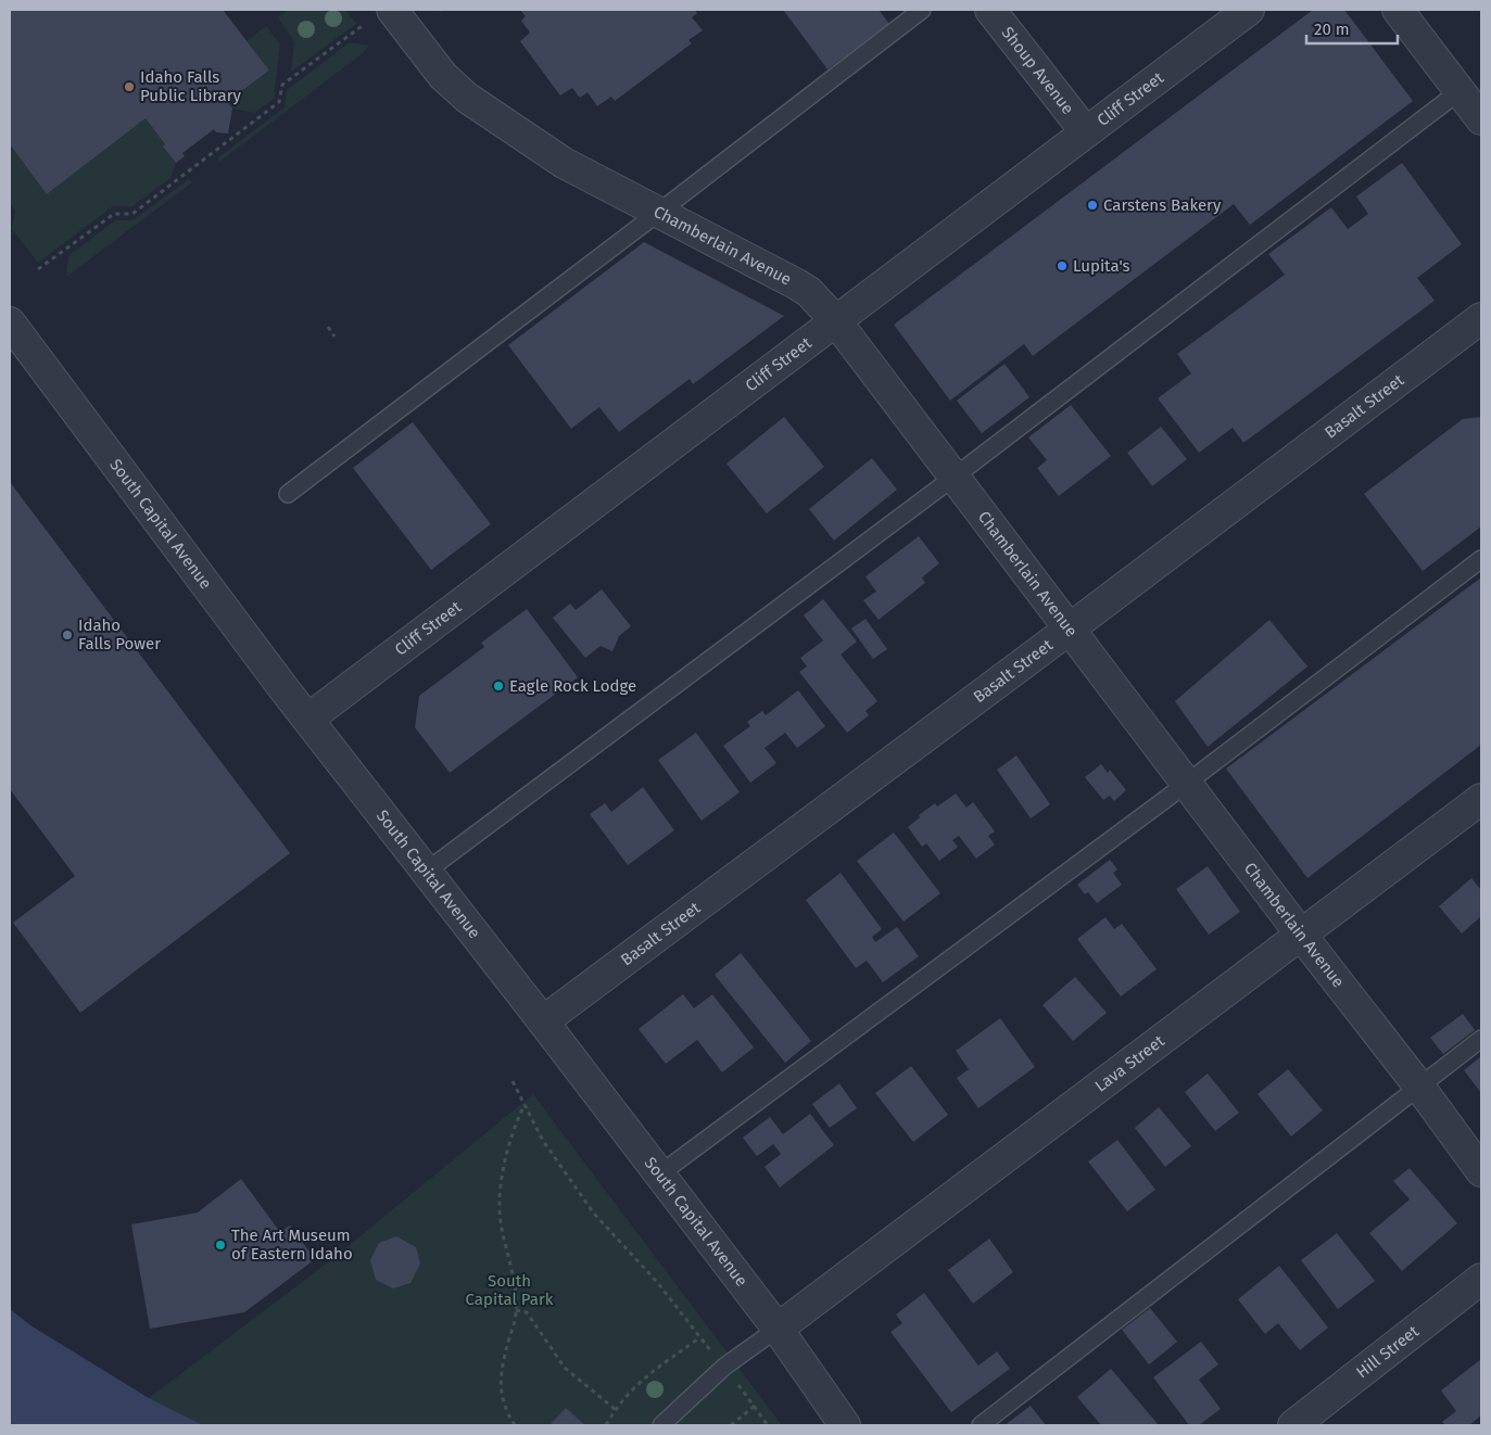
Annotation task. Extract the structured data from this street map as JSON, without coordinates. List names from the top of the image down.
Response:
{
  "streets": {
    "street": [
      "Shoup Avenue",
      "Cliff Street",
      "Chamberlain Avenue",
      "Basalt Street",
      "South Capital Avenue",
      "Lava Street",
      "Hill Street"
    ]
  },
  "crossings": [
    ["Shoup Avenue", "Cliff Street"],
    ["Cliff Street", "Chamberlain Avenue"],
    ["Cliff Street", "South Capital Avenue"],
    ["Chamberlain Avenue", "Basalt Street"],
    ["Chamberlain Avenue", "Lava Street"],
    ["Basalt Street", "South Capital Avenue"],
    ["South Capital Avenue", "Lava Street"]
  ],
  "parks": ["South Capital Park"],
  "places": [
    "Idaho Falls Public Library",
    "Carstens Bakery",
    "Lupita's",
    "Idaho Falls Power",
    "Eagle Rock Lodge",
    "The Art Museum of Eastern Idaho"
  ],
  "scale_bar": "20 m"
}
